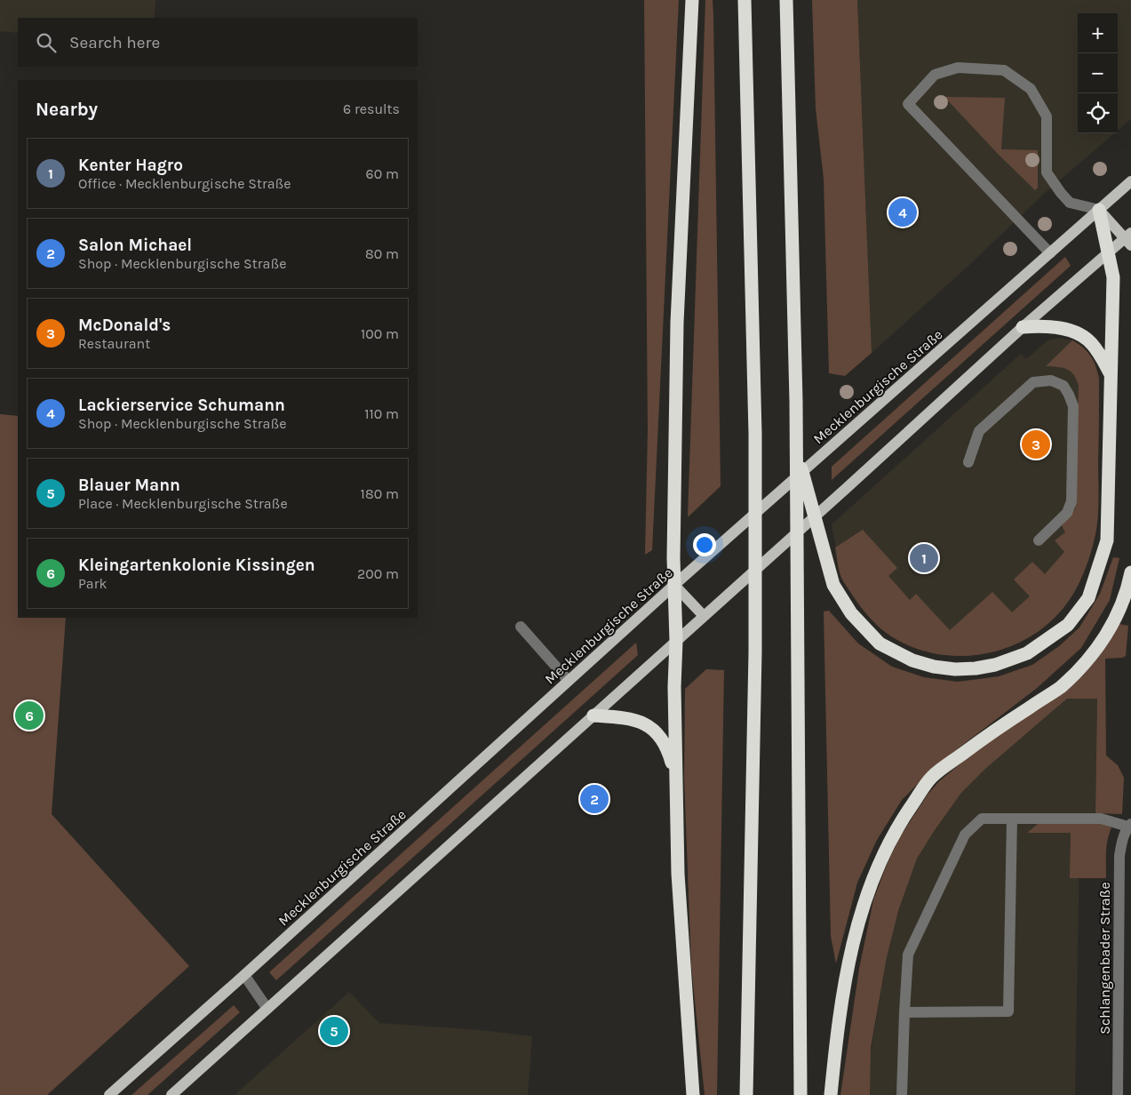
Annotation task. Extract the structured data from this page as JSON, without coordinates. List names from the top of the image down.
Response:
{
  "streets": {
    "main road": ["Mecklenburgische Straße"],
    "street": ["Schlangenbader Straße"]
  },
  "page": {
    "map_buttons": ["+", "−"],
    "search": "Search here",
    "heading": ["Nearby", "6 results"],
    "list": [
      {
        "mark": "1",
        "name": "Kenter Hagro",
        "note": "Office · Mecklenburgische Straße",
        "value": "60 m"
      },
      {
        "mark": "2",
        "name": "Salon Michael",
        "note": "Shop · Mecklenburgische Straße",
        "value": "80 m"
      },
      {
        "mark": "3",
        "name": "McDonald's",
        "note": "Restaurant",
        "value": "100 m"
      },
      {
        "mark": "4",
        "name": "Lackierservice Schumann",
        "note": "Shop · Mecklenburgische Straße",
        "value": "110 m"
      },
      {
        "mark": "5",
        "name": "Blauer Mann",
        "note": "Place · Mecklenburgische Straße",
        "value": "180 m"
      },
      {
        "mark": "6",
        "name": "Kleingartenkolonie Kissingen",
        "note": "Park",
        "value": "200 m"
      }
    ],
    "pins": [
      "4",
      "3",
      "1",
      "6",
      "2",
      "5"
    ]
  }
}
